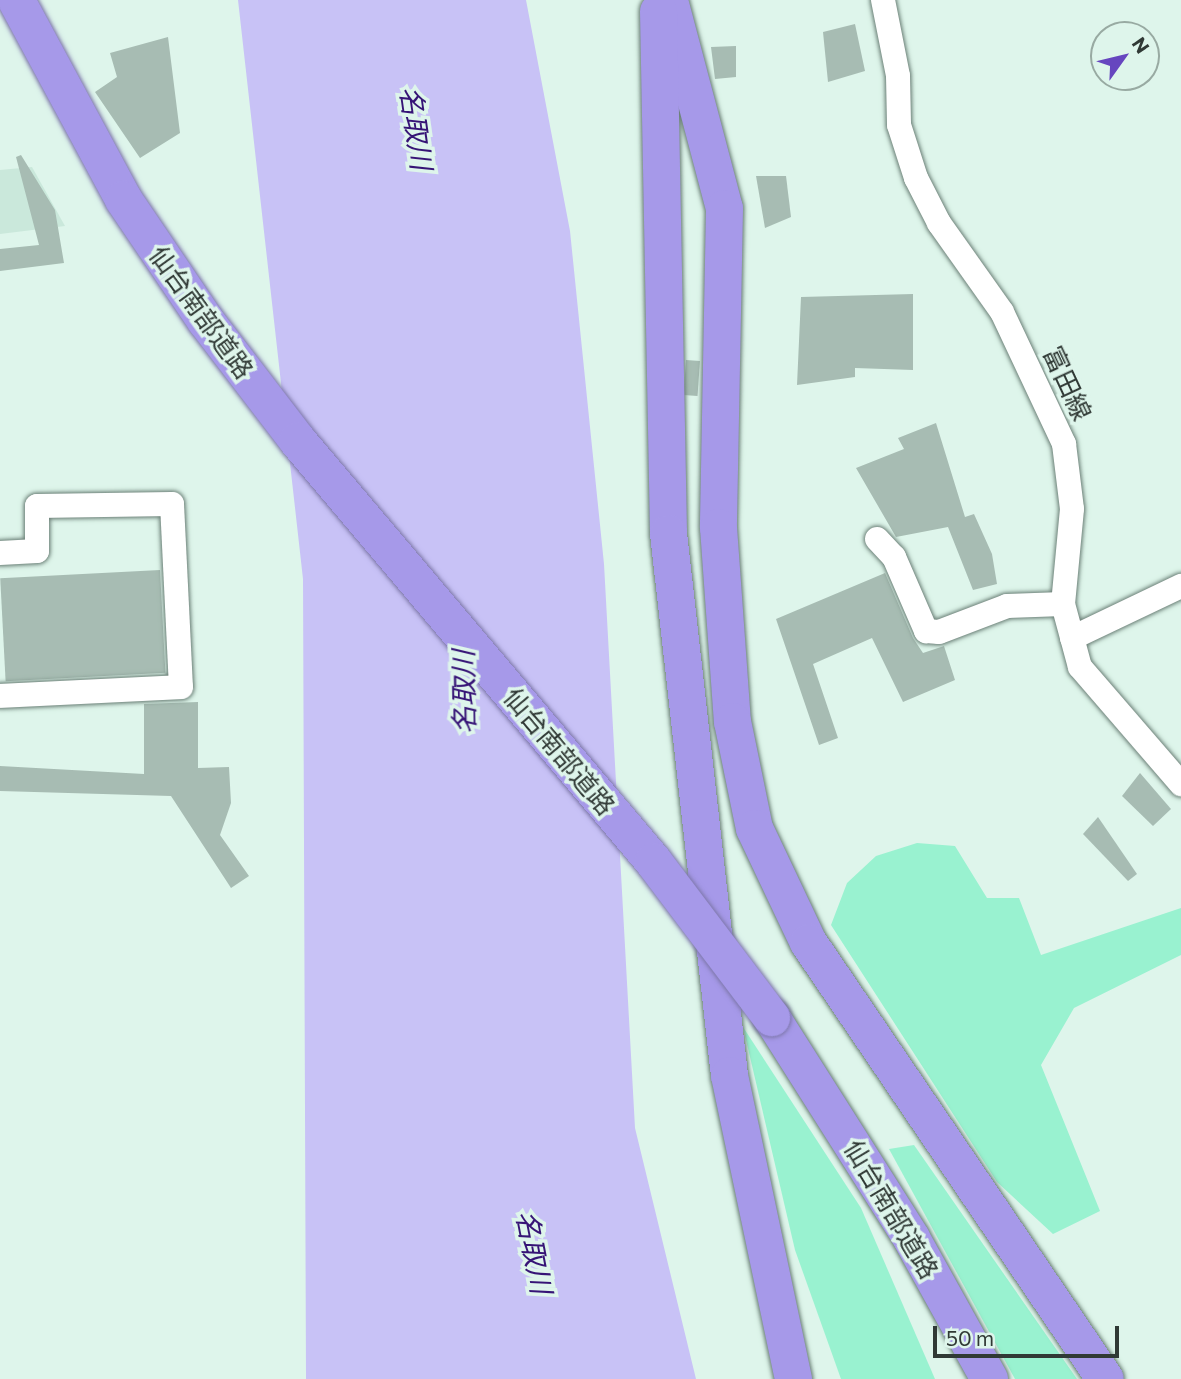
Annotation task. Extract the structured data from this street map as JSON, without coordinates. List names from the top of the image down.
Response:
{
  "streets": {
    "highway": ["仙台南部道路"],
    "street": ["富田線"]
  },
  "water": ["名取川"],
  "scale_bar": "50 m",
  "north": "top right"
}
